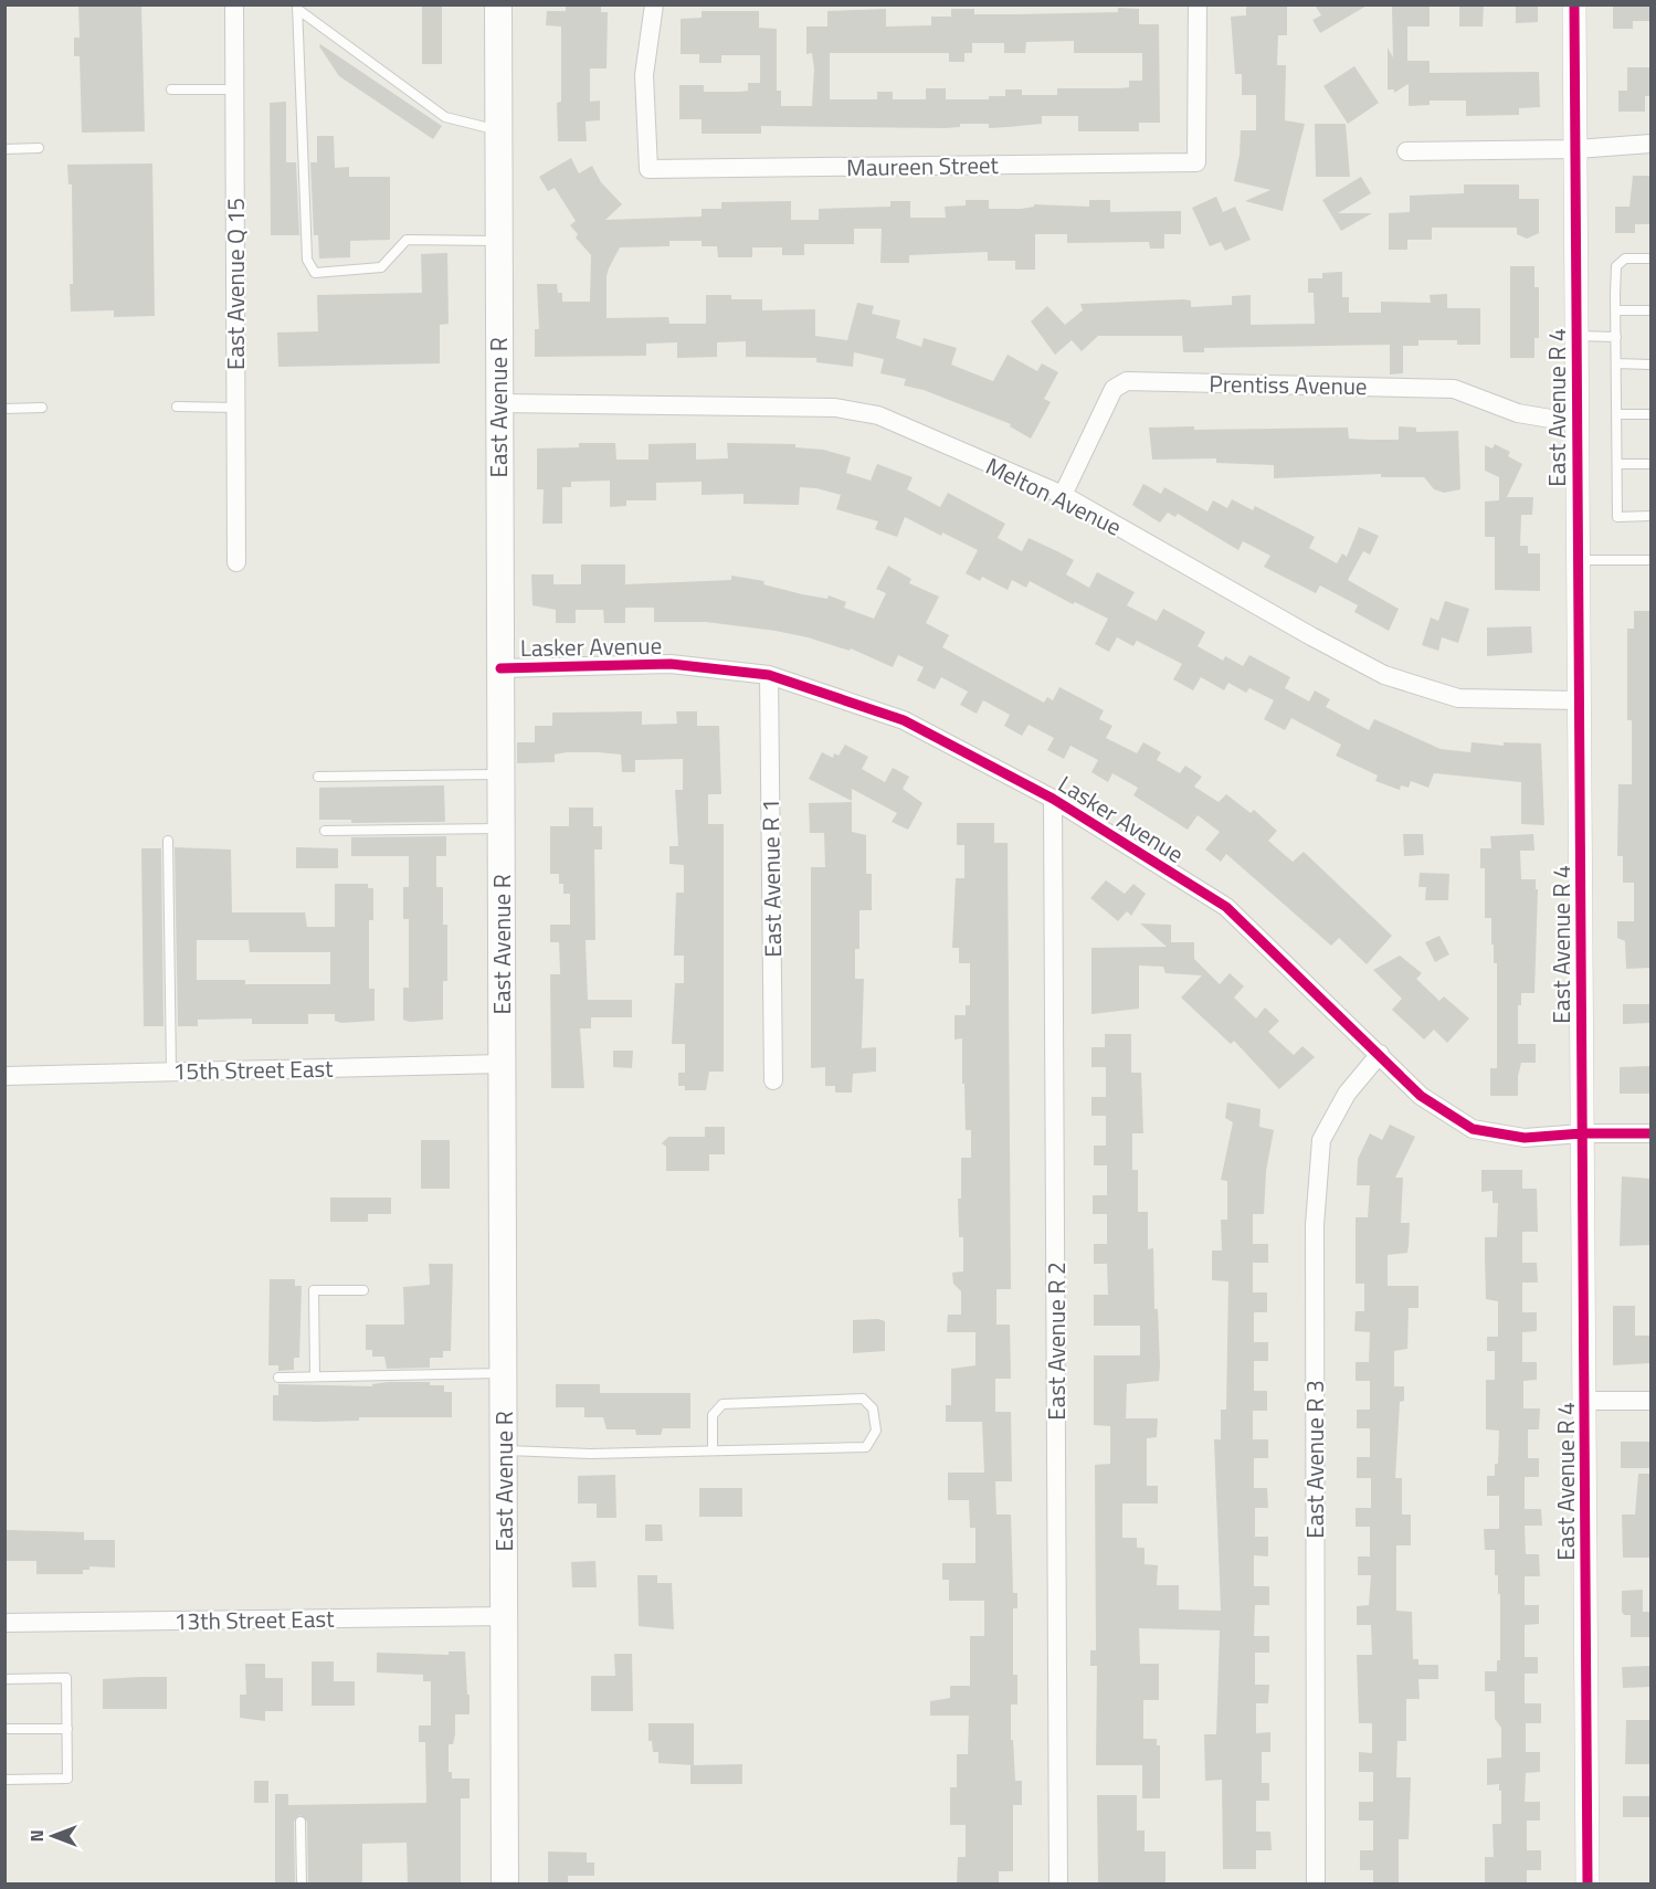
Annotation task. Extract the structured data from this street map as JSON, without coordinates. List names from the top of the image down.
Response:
{
  "streets": {
    "main road": ["East Avenue R"],
    "street": [
      "Maureen Street",
      "East Avenue Q 15",
      "Prentiss Avenue",
      "East Avenue R 4",
      "Melton Avenue",
      "Lasker Avenue",
      "East Avenue R 1",
      "15th Street East",
      "East Avenue R 2",
      "East Avenue R 3",
      "13th Street East"
    ]
  },
  "crossings": [
    ["Prentiss Avenue", "East Avenue R 4"],
    ["Prentiss Avenue", "Melton Avenue"],
    ["East Avenue R", "Melton Avenue"],
    ["East Avenue R", "Lasker Avenue"],
    ["East Avenue R", "15th Street East"],
    ["East Avenue R", "13th Street East"],
    ["East Avenue R 4", "Melton Avenue"],
    ["East Avenue R 4", "Lasker Avenue"],
    ["Lasker Avenue", "East Avenue R 1"],
    ["Lasker Avenue", "East Avenue R 2"],
    ["Lasker Avenue", "East Avenue R 3"]
  ],
  "north": "left"
}
